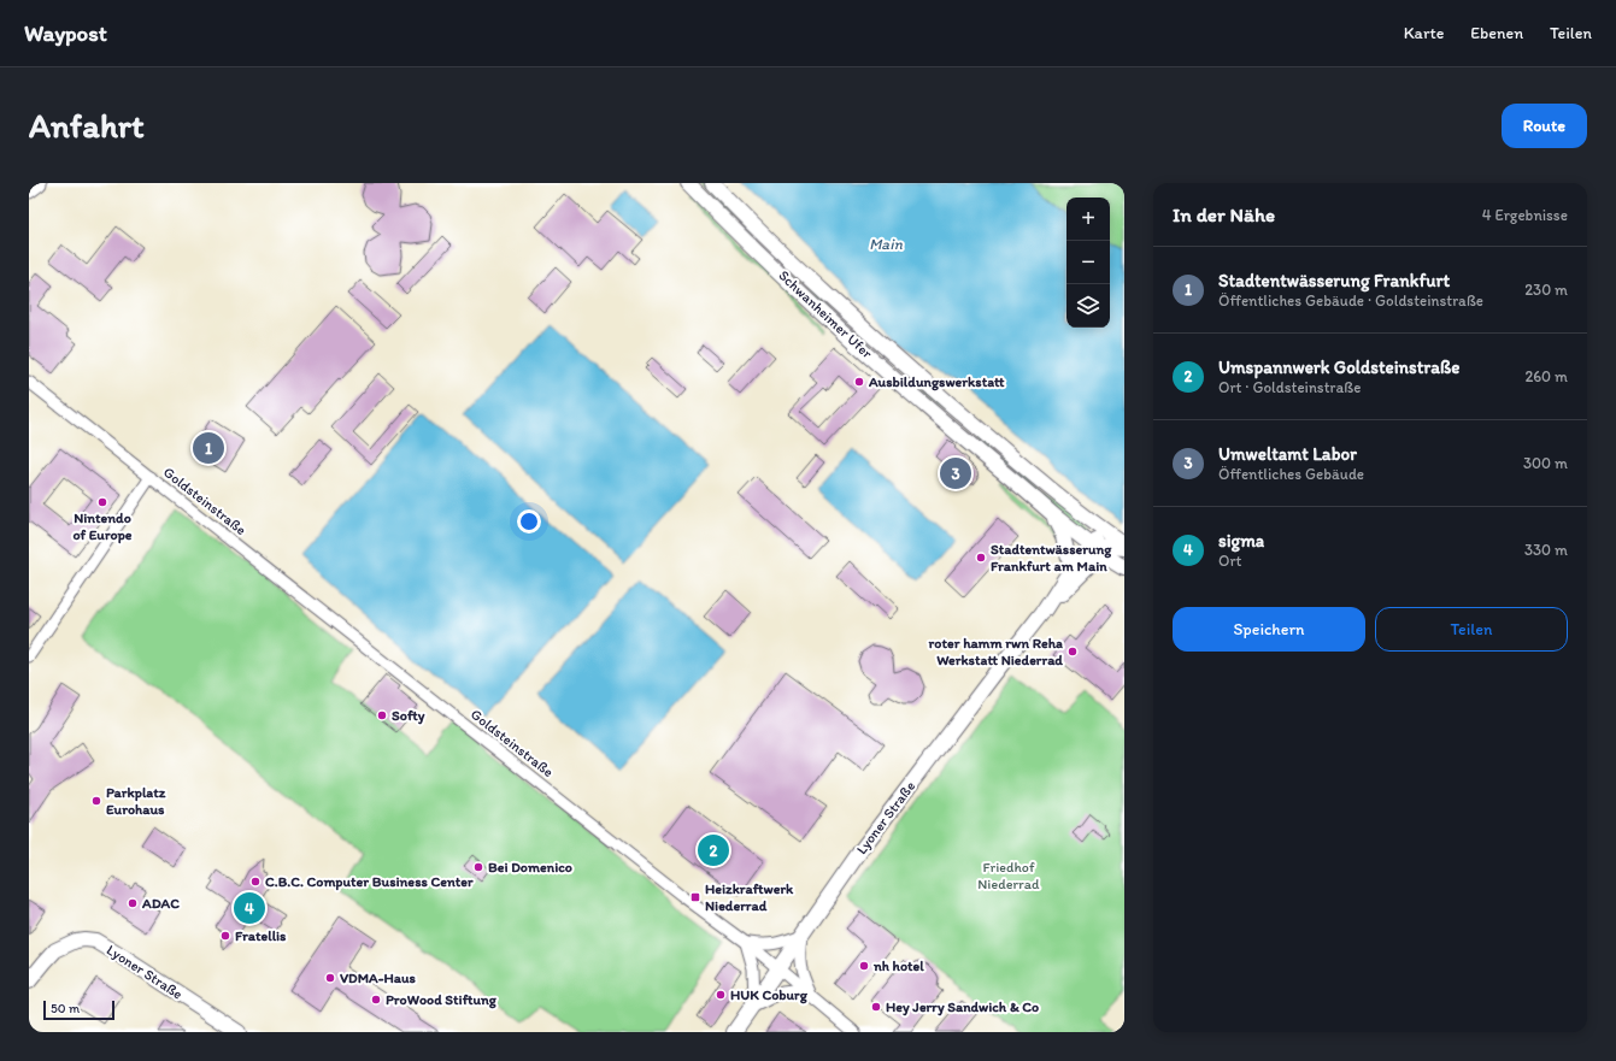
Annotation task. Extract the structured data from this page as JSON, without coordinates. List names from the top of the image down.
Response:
{
  "streets": {
    "main road": ["Schwanheimer Ufer", "Lyoner Straße"],
    "street": ["Goldsteinstraße"]
  },
  "crossings": [
    ["Schwanheimer Ufer", "Lyoner Straße"],
    ["Goldsteinstraße", "Lyoner Straße"]
  ],
  "water": ["Main"],
  "parks": ["Friedhof Niederrad"],
  "places": {
    "other": [
      "Ausbildungswerkstatt",
      "Nintendo of Europe",
      "Stadtentwässerung Frankfurt am Main",
      "roter hamm rwn Reha Werkstatt Niederrad",
      "Softy",
      "Parkplatz Eurohaus",
      "Bei Domenico",
      "C.B.C. Computer Business Center",
      "ADAC",
      "Fratellis",
      "nh hotel",
      "VDMA-Haus",
      "HUK Coburg",
      "ProWood Stiftung",
      "Hey Jerry Sandwich & Co"
    ],
    "transit": ["Heizkraftwerk Niederrad"]
  },
  "scale_bar": "50 m",
  "page": {
    "header": "Waypost",
    "nav": ["Karte", "Ebenen", "Teilen"],
    "buttons": [
      "Route",
      ["Speichern", "Teilen"]
    ],
    "title": "Anfahrt",
    "heading": ["In der Nähe", "4 Ergebnisse"],
    "map_buttons": ["+", "−"],
    "list": [
      {
        "mark": "1",
        "name": "Stadtentwässerung Frankfurt",
        "note": "Öffentliches Gebäude · Goldsteinstraße",
        "value": "230 m"
      },
      {
        "mark": "2",
        "name": "Umspannwerk Goldsteinstraße",
        "note": "Ort · Goldsteinstraße",
        "value": "260 m"
      },
      {
        "mark": "3",
        "name": "Umweltamt Labor",
        "note": "Öffentliches Gebäude",
        "value": "300 m"
      },
      {
        "mark": "4",
        "name": "sigma",
        "note": "Ort",
        "value": "330 m"
      }
    ],
    "pins": [
      "1",
      "3",
      "2",
      "4"
    ],
    "scale": "50 m"
  }
}
